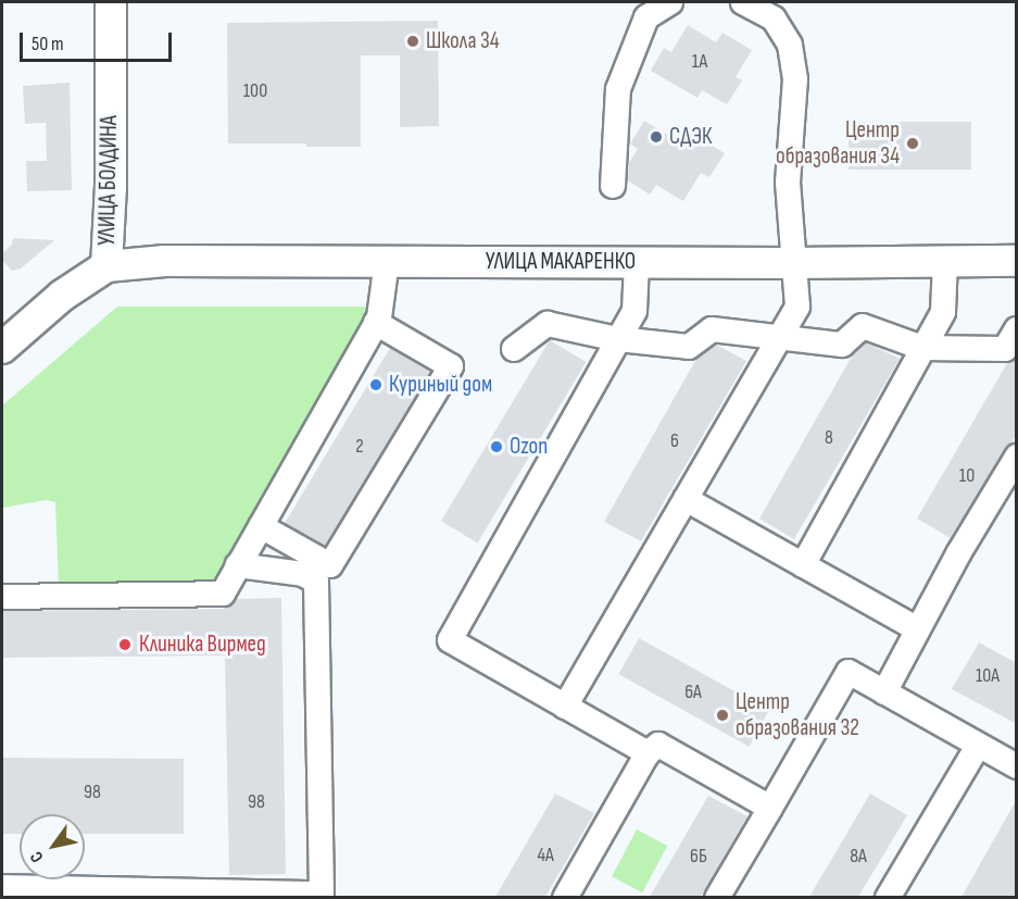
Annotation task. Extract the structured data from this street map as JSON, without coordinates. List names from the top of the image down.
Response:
{
  "streets": {
    "main road": ["УЛИЦА БОЛДИНА", "УЛИЦА МАКАРЕНКО"]
  },
  "crossings": [
    ["УЛИЦА БОЛДИНА", "УЛИЦА МАКАРЕНКО"]
  ],
  "places": [
    "Школа 34",
    "СДЭК",
    "Центр образования 34",
    "Куриный дом",
    "Ozon",
    "Клиника Вирмед",
    "Центр образования 32"
  ],
  "house_numbers": [
    "1А",
    "100",
    "8",
    "6",
    "2",
    "10",
    "10А",
    "6А",
    "98",
    "98",
    "4А",
    "6Б",
    "8А"
  ],
  "scale_bar": "50 m",
  "north": "bottom left"
}
